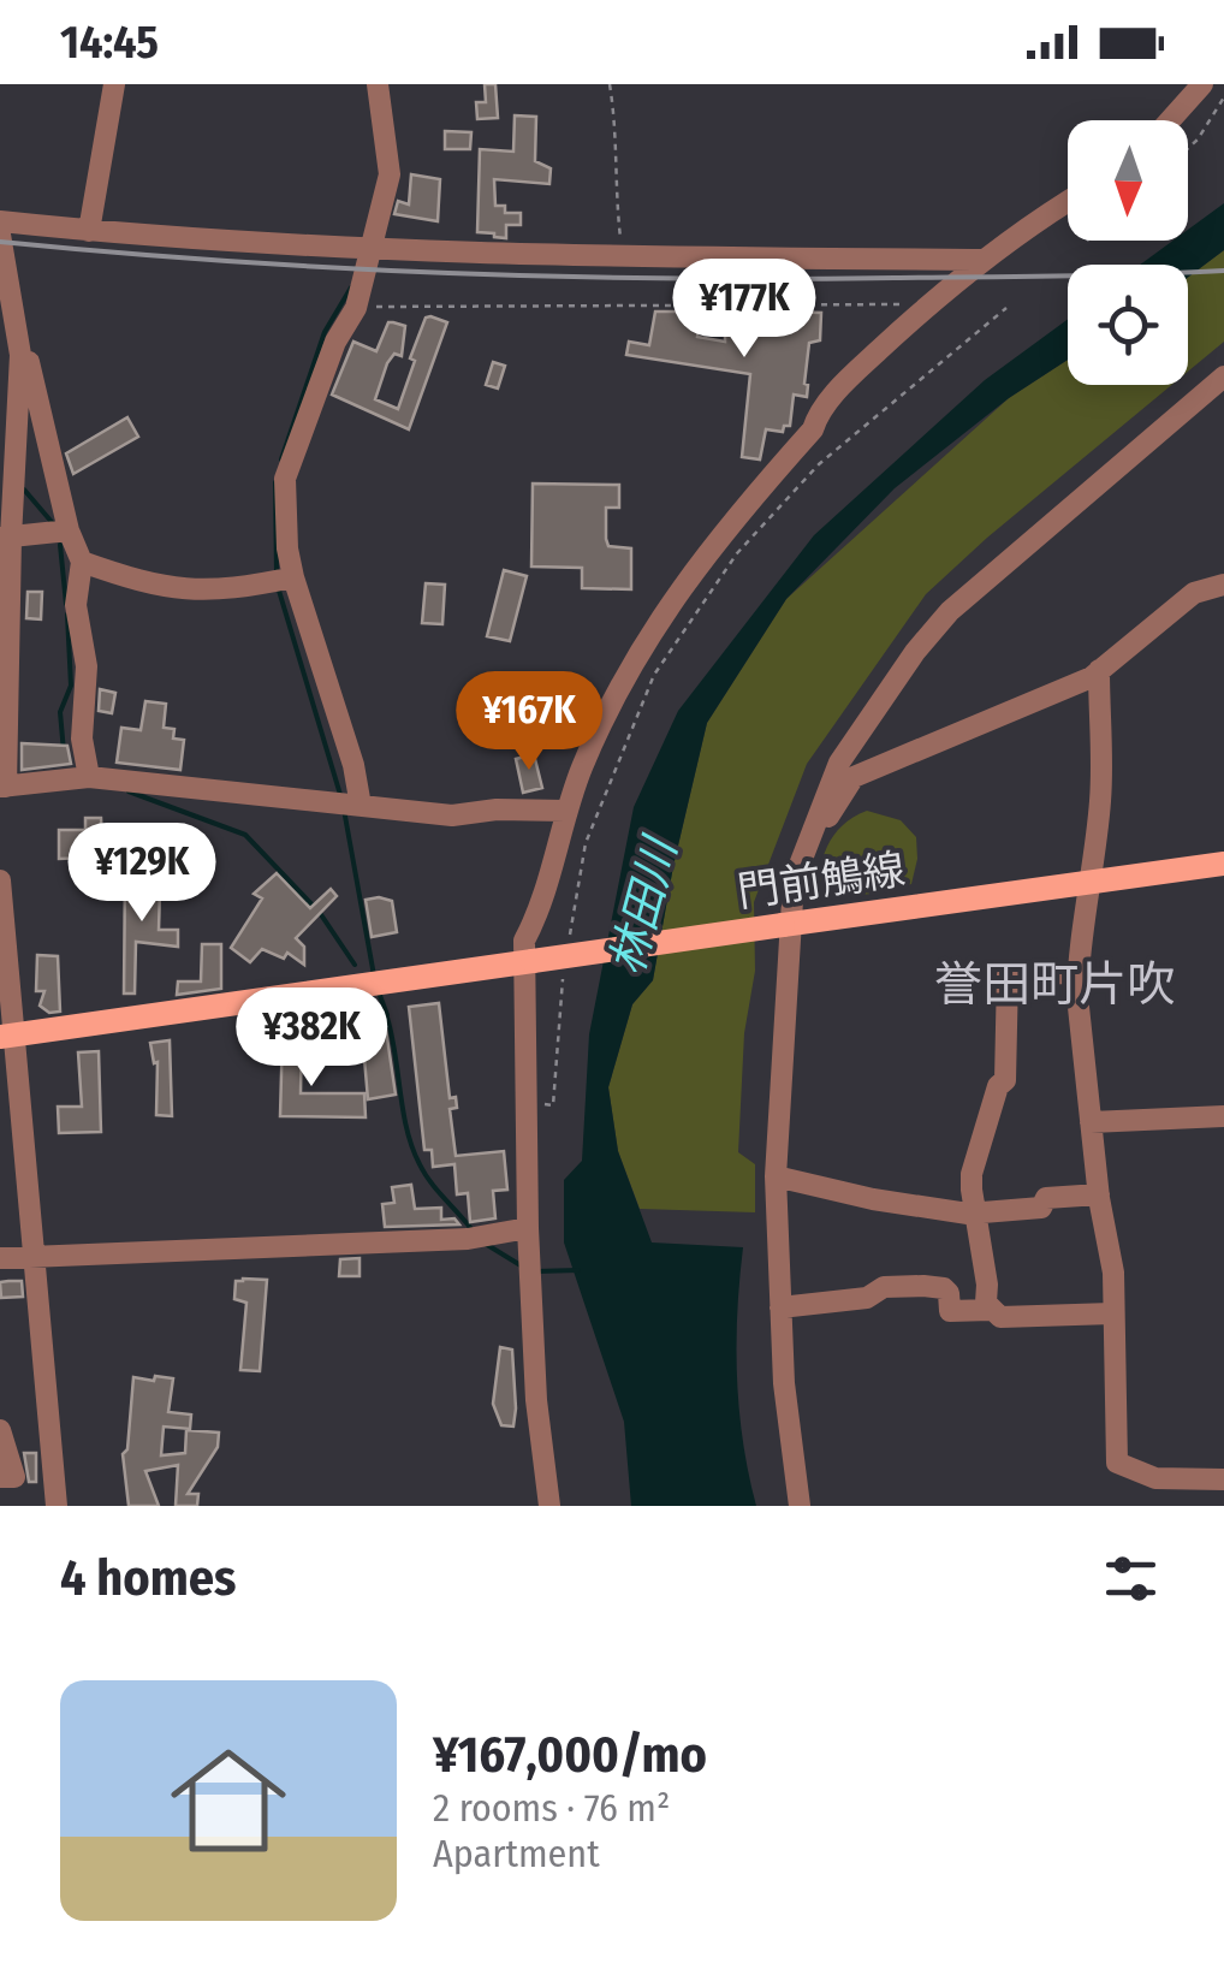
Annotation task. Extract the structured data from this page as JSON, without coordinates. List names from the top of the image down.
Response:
{
  "streets": {
    "main road": ["門前鵤線"]
  },
  "districts": ["誉田町片吹"],
  "water": ["林田川"],
  "north": "bottom",
  "page": {
    "status": "14:45",
    "price": [
      "¥177K",
      "¥167K",
      "¥129K",
      "¥382K"
    ],
    "heading": "4 homes",
    "list": [
      {
        "name": "¥167,000/mo",
        "note": "2 rooms · 76 m² · Apartment"
      }
    ]
  }
}
